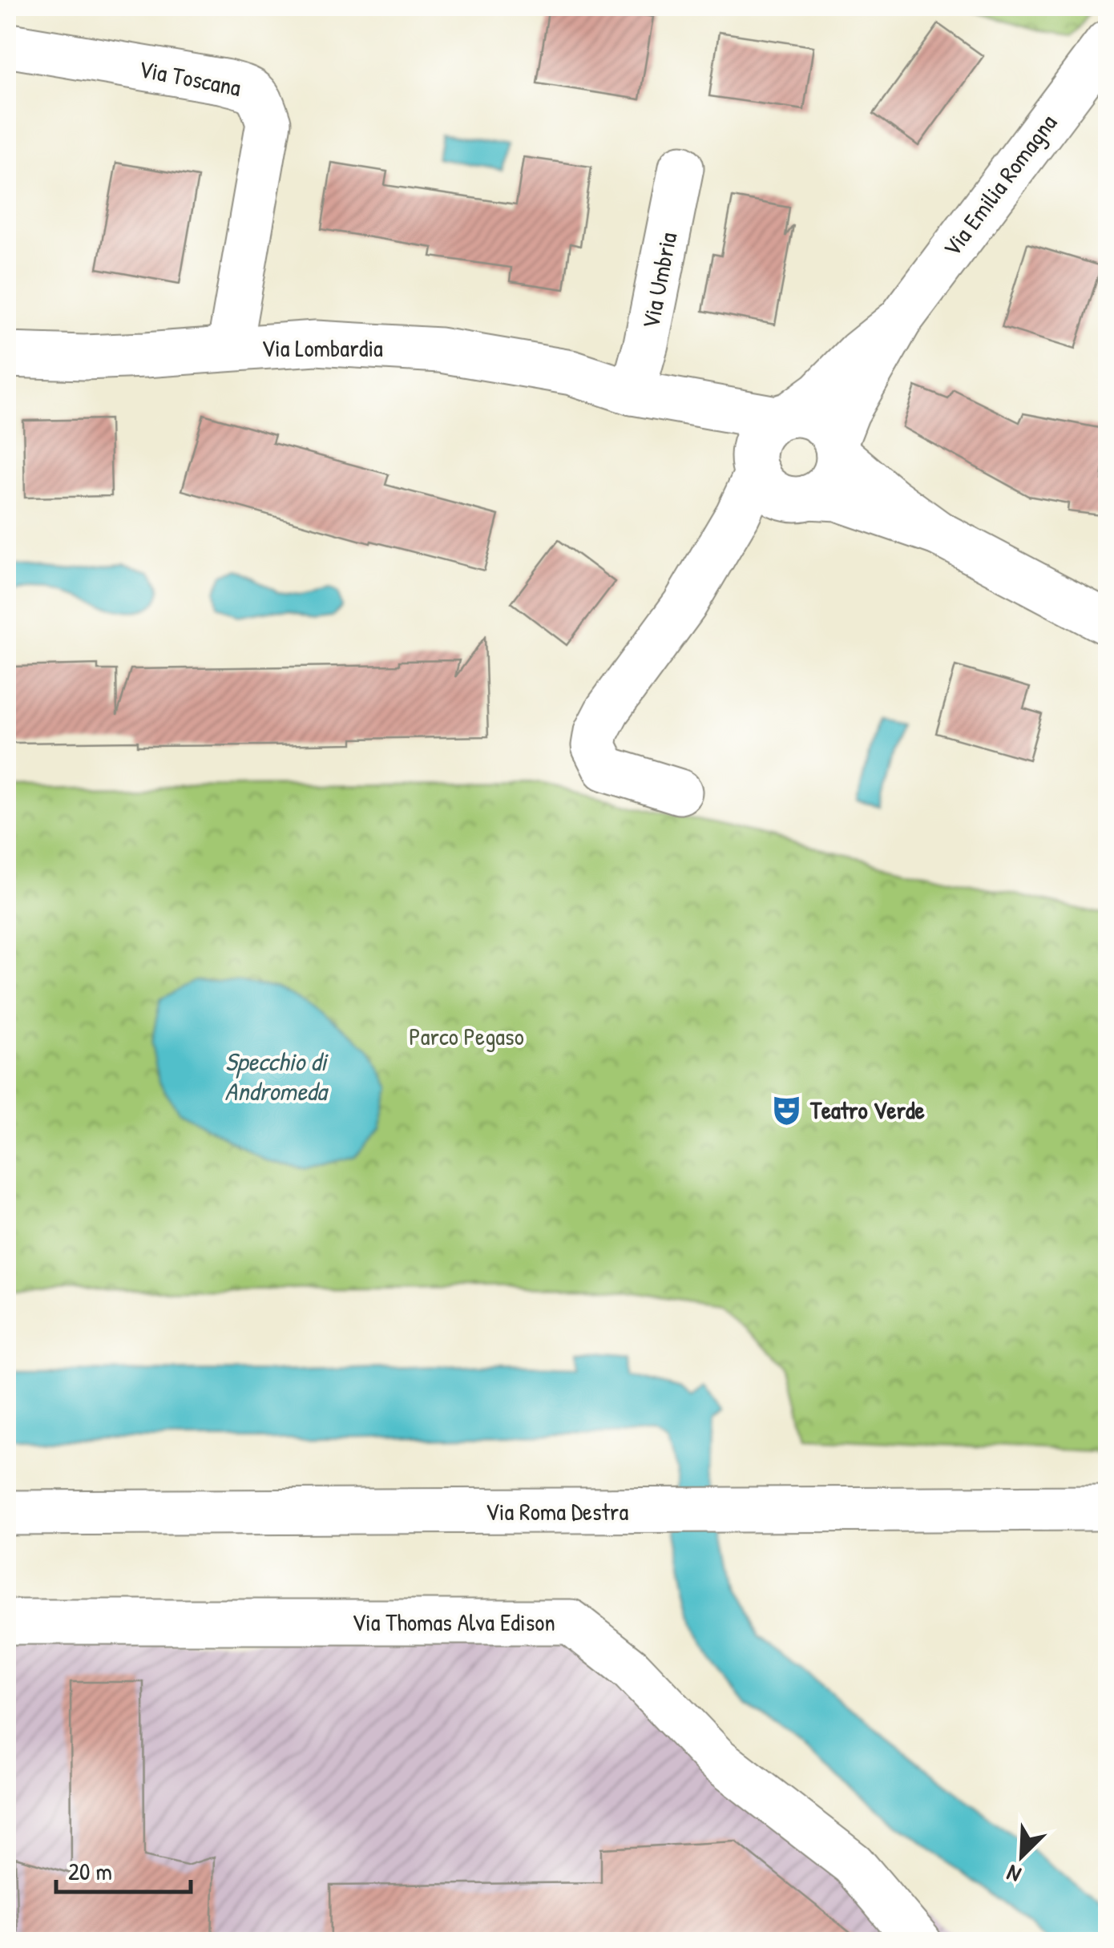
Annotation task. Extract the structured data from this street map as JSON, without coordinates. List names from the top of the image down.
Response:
{
  "streets": {
    "street": [
      "Via Toscana",
      "Via Emilia Romagna",
      "Via Umbria",
      "Via Lombardia",
      "Via Roma Destra",
      "Via Thomas Alva Edison"
    ]
  },
  "crossings": [
    ["Via Toscana", "Via Lombardia"],
    ["Via Emilia Romagna", "Via Lombardia"],
    ["Via Umbria", "Via Lombardia"]
  ],
  "water": ["Specchio di Andromeda"],
  "parks": ["Parco Pegaso"],
  "places": {
    "theatre": ["Teatro Verde"]
  },
  "scale_bar": "20 m",
  "north": "bottom left"
}
